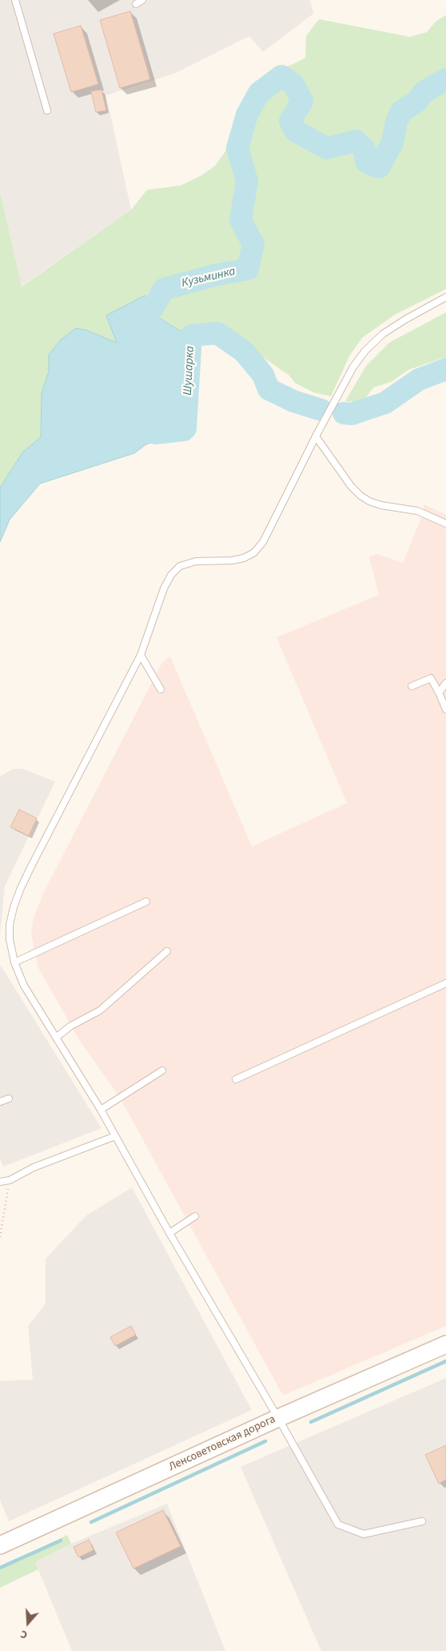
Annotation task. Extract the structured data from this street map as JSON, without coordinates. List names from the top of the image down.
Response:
{
  "streets": {
    "street": ["Ленсоветовская дорога"]
  },
  "water": ["Кузьминка", "Шушарка"],
  "north": "bottom"
}
